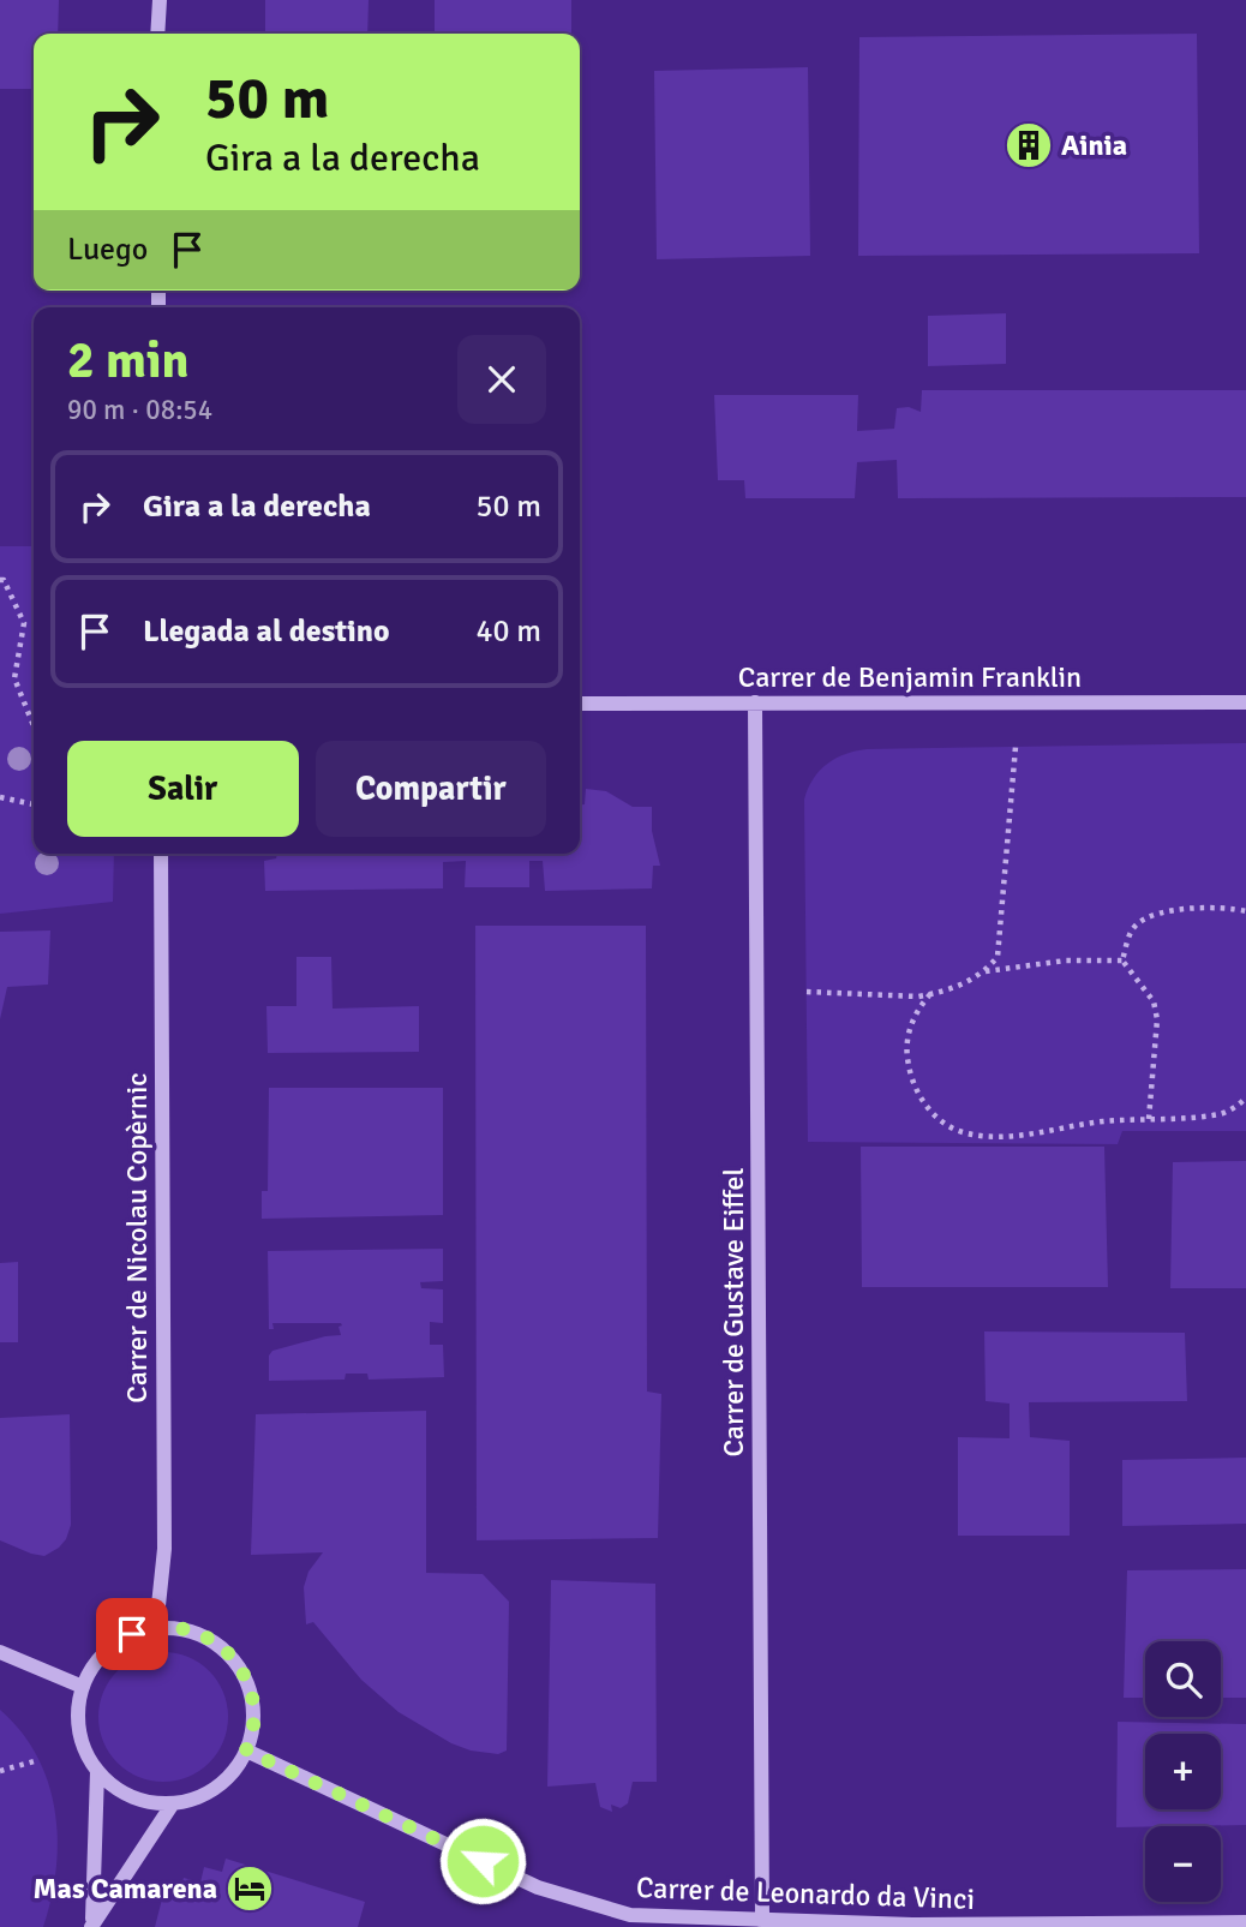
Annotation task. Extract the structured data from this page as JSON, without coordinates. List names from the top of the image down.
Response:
{
  "streets": {
    "street": [
      "Carrer de Benjamin Franklin",
      "Carrer de Nicolau Copèrnic",
      "Carrer de Gustave Eiffel",
      "Carrer de Leonardo da Vinci"
    ]
  },
  "crossings": [
    ["Carrer de Benjamin Franklin", "Carrer de Gustave Eiffel"],
    ["Carrer de Nicolau Copèrnic", "Carrer de Leonardo da Vinci"],
    ["Carrer de Gustave Eiffel", "Carrer de Leonardo da Vinci"]
  ],
  "places": {
    "building": ["Ainia"],
    "hotel": ["Mas Camarena"]
  },
  "page": {
    "turn": ["50 m", "Gira a la derecha"],
    "then": "Luego",
    "heading": ["2 min", "90 m · 08:54"],
    "list": [
      {
        "name": "Gira a la derecha",
        "value": "50 m"
      },
      {
        "name": "Llegada al destino",
        "value": "40 m"
      }
    ],
    "buttons": ["Salir", "Compartir"],
    "map_buttons": ["+", "−"]
  }
}
